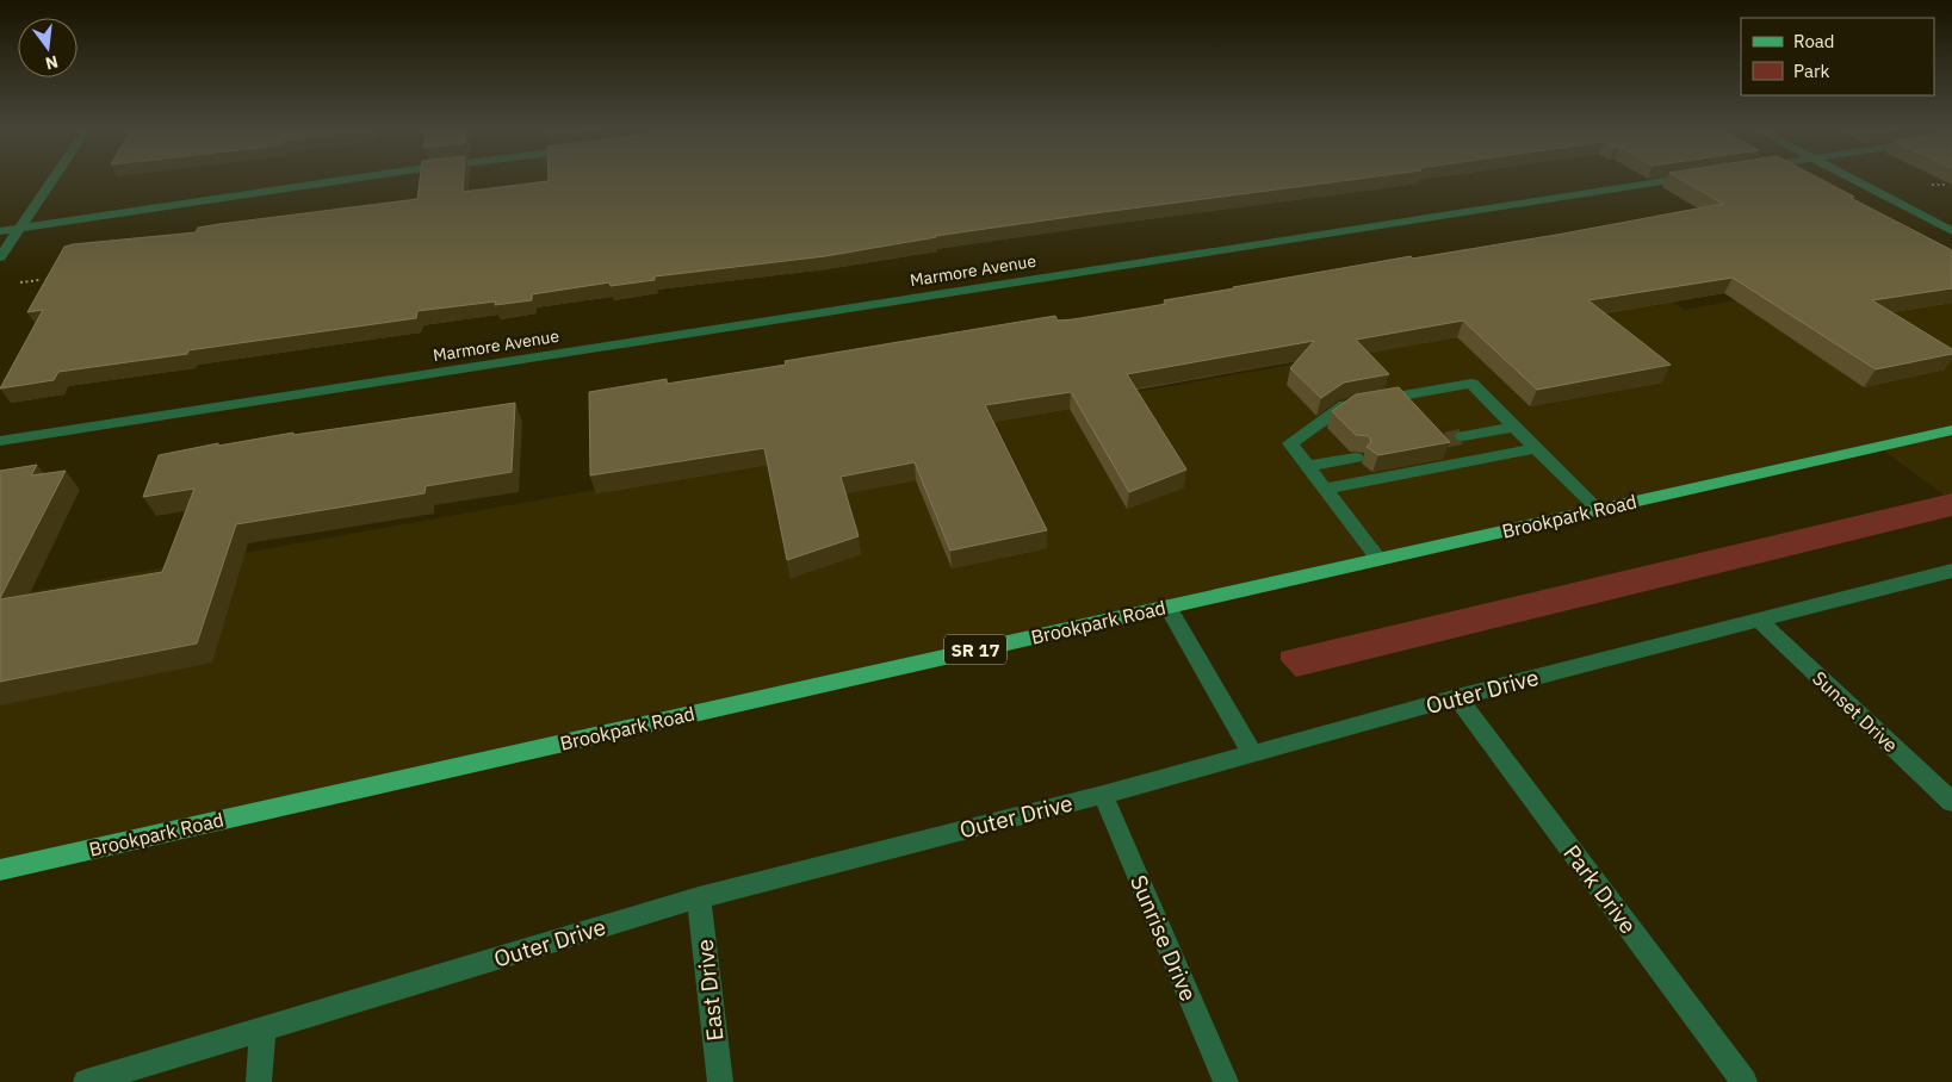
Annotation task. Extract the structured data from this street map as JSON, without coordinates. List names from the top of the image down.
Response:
{
  "streets": {
    "main road": ["Brookpark Road", "SR 17"],
    "street": [
      "Marmore Avenue",
      "Outer Drive",
      "Sunset Drive",
      "Park Drive",
      "Sunrise Drive",
      "East Drive"
    ]
  },
  "crossings": [
    ["Outer Drive", "Sunset Drive"],
    ["Outer Drive", "Park Drive"],
    ["Outer Drive", "Sunrise Drive"],
    ["Outer Drive", "East Drive"]
  ],
  "legend": ["Road", "Park"],
  "north": "bottom"
}
